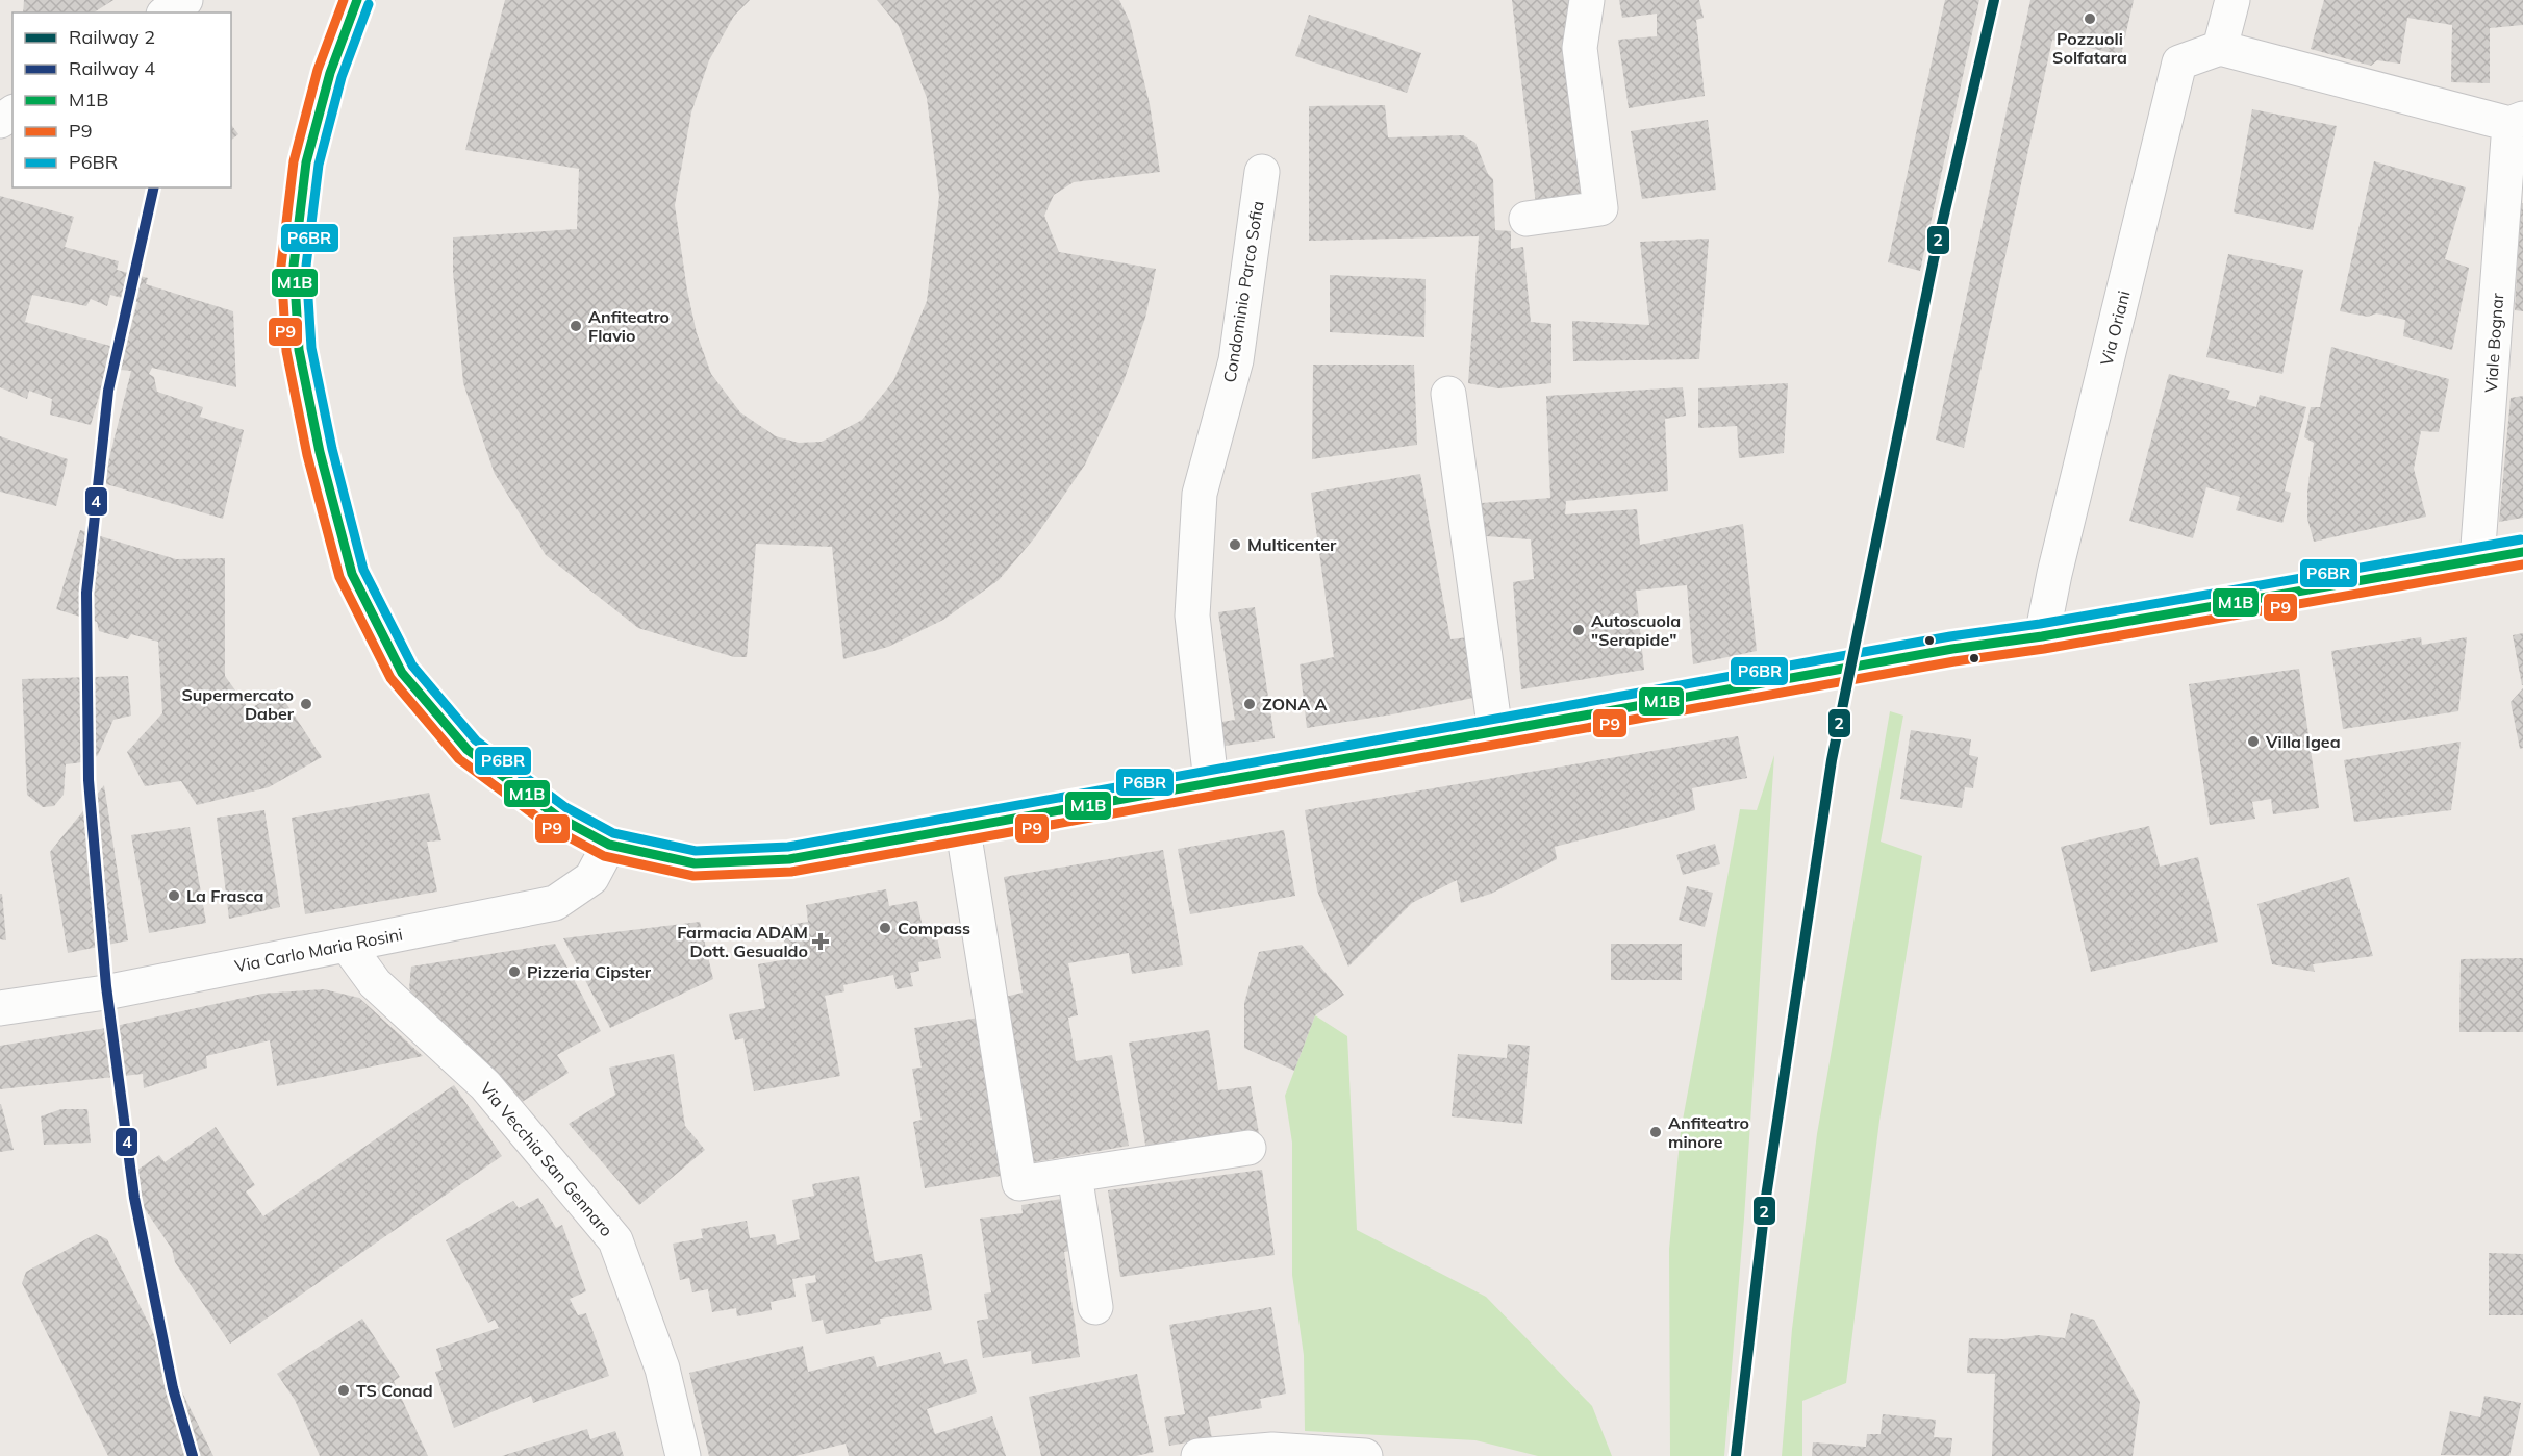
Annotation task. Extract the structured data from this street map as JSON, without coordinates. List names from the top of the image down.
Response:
{
  "streets": {
    "street": [
      "Condominio Parco Sofia",
      "Via Oriani",
      "Viale Bognar",
      "Via Carlo Maria Rosini",
      "Via Vecchia San Gennaro"
    ]
  },
  "crossings": [
    ["Via Oriani", "Viale Bognar"],
    ["Via Carlo Maria Rosini", "Via Vecchia San Gennaro"]
  ],
  "places": {
    "other": [
      "Pozzuoli Solfatara",
      "Anfiteatro Flavio",
      "Multicenter",
      "Autoscuola \"Serapide\"",
      "Supermercato Daber",
      "ZONA A",
      "Villa Igea",
      "La Frasca",
      "Compass",
      "Pizzeria Cipster",
      "Anfiteatro minore",
      "TS Conad"
    ],
    "health": ["Farmacia ADAM Dott. Gesualdo"]
  },
  "lines": [
    "rail line 2",
    "transit line M1B",
    "transit line P9",
    "transit line P6BR",
    "rail line 4"
  ],
  "legend": [
    "Railway 2",
    "Railway 4",
    "M1B",
    "P9",
    "P6BR"
  ]
}
